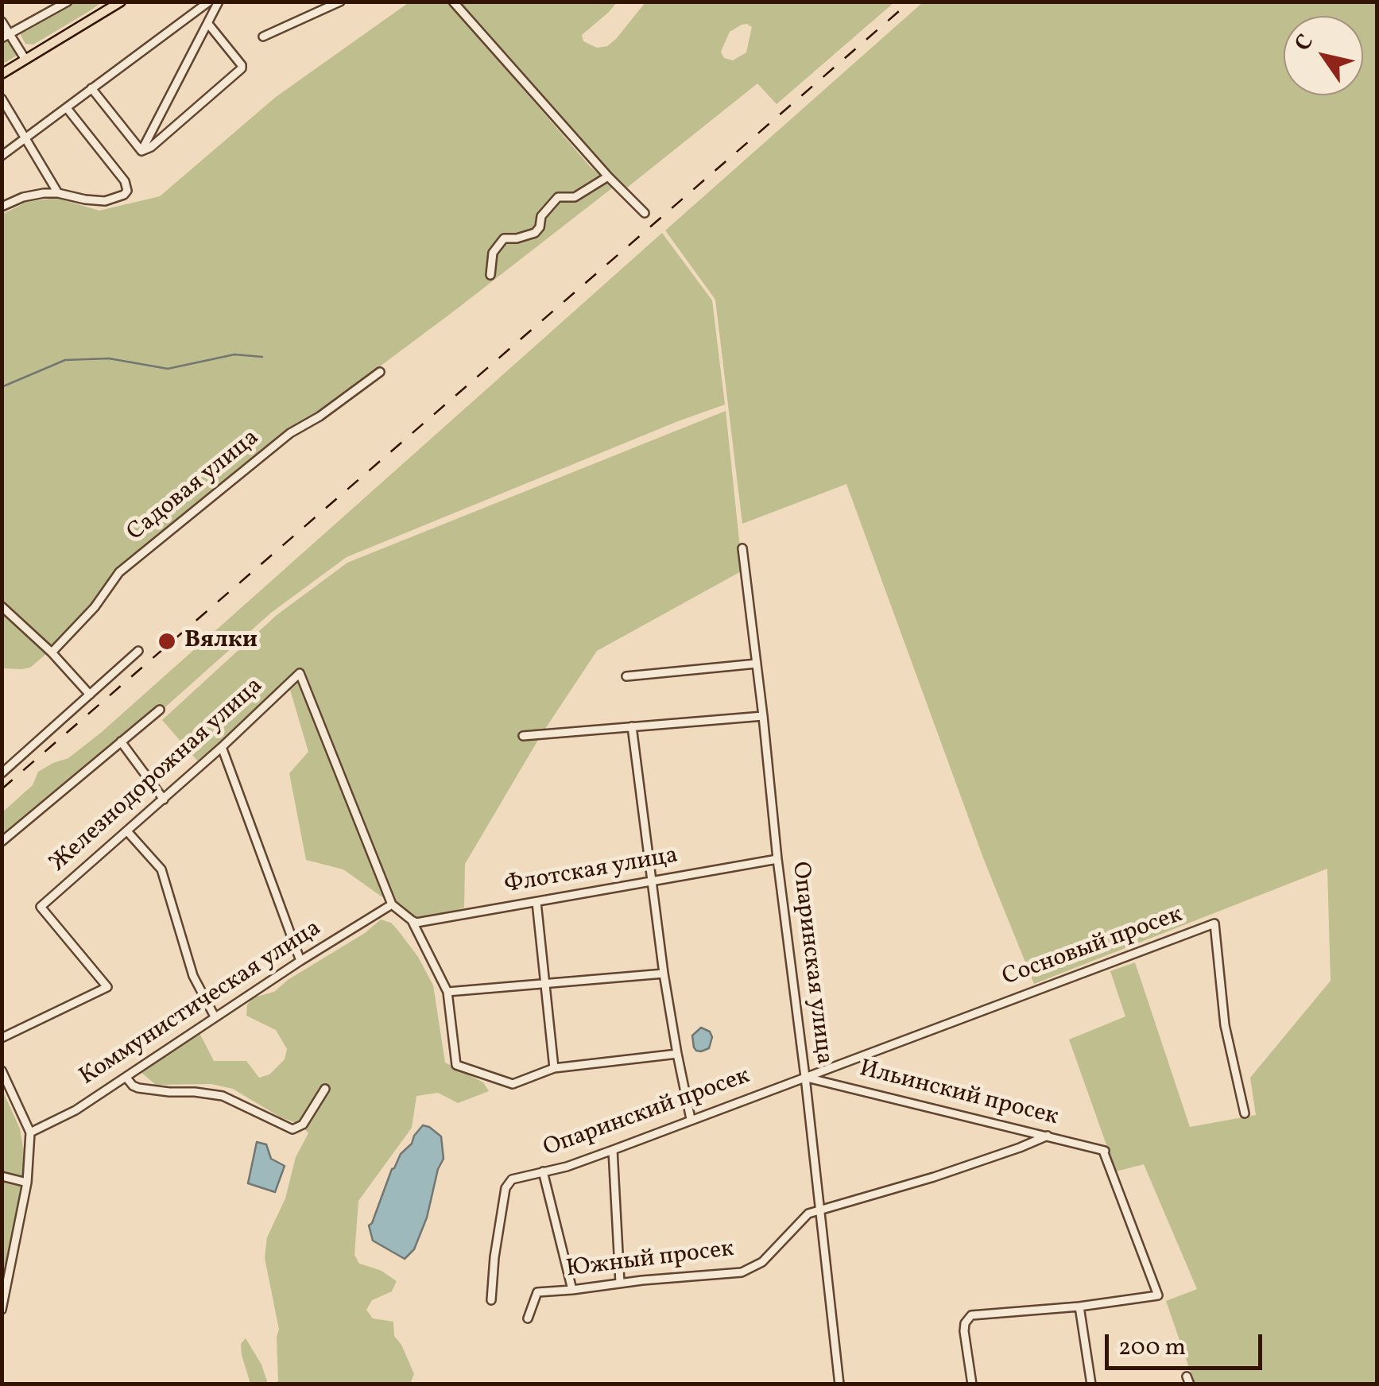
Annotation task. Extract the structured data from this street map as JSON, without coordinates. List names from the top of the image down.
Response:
{
  "streets": {
    "street": [
      "Садовая улица",
      "Железнодорожная улица",
      "Флотская улица",
      "Сосновый просек",
      "Опаринская улица",
      "Коммунистическая улица",
      "Ильинский просек",
      "Опаринский просек",
      "Южный просек"
    ]
  },
  "crossings": [
    ["Железнодорожная улица", "Коммунистическая улица"],
    ["Флотская улица", "Опаринская улица"],
    ["Сосновый просек", "Опаринская улица"],
    ["Сосновый просек", "Ильинский просек"],
    ["Сосновый просек", "Опаринский просек"],
    ["Опаринская улица", "Ильинский просек"],
    ["Опаринская улица", "Опаринский просек"],
    ["Опаринская улица", "Южный просек"],
    ["Ильинский просек", "Опаринский просек"],
    ["Ильинский просек", "Южный просек"]
  ],
  "places": ["Вялки"],
  "scale_bar": "200 m",
  "north": "top left"
}
